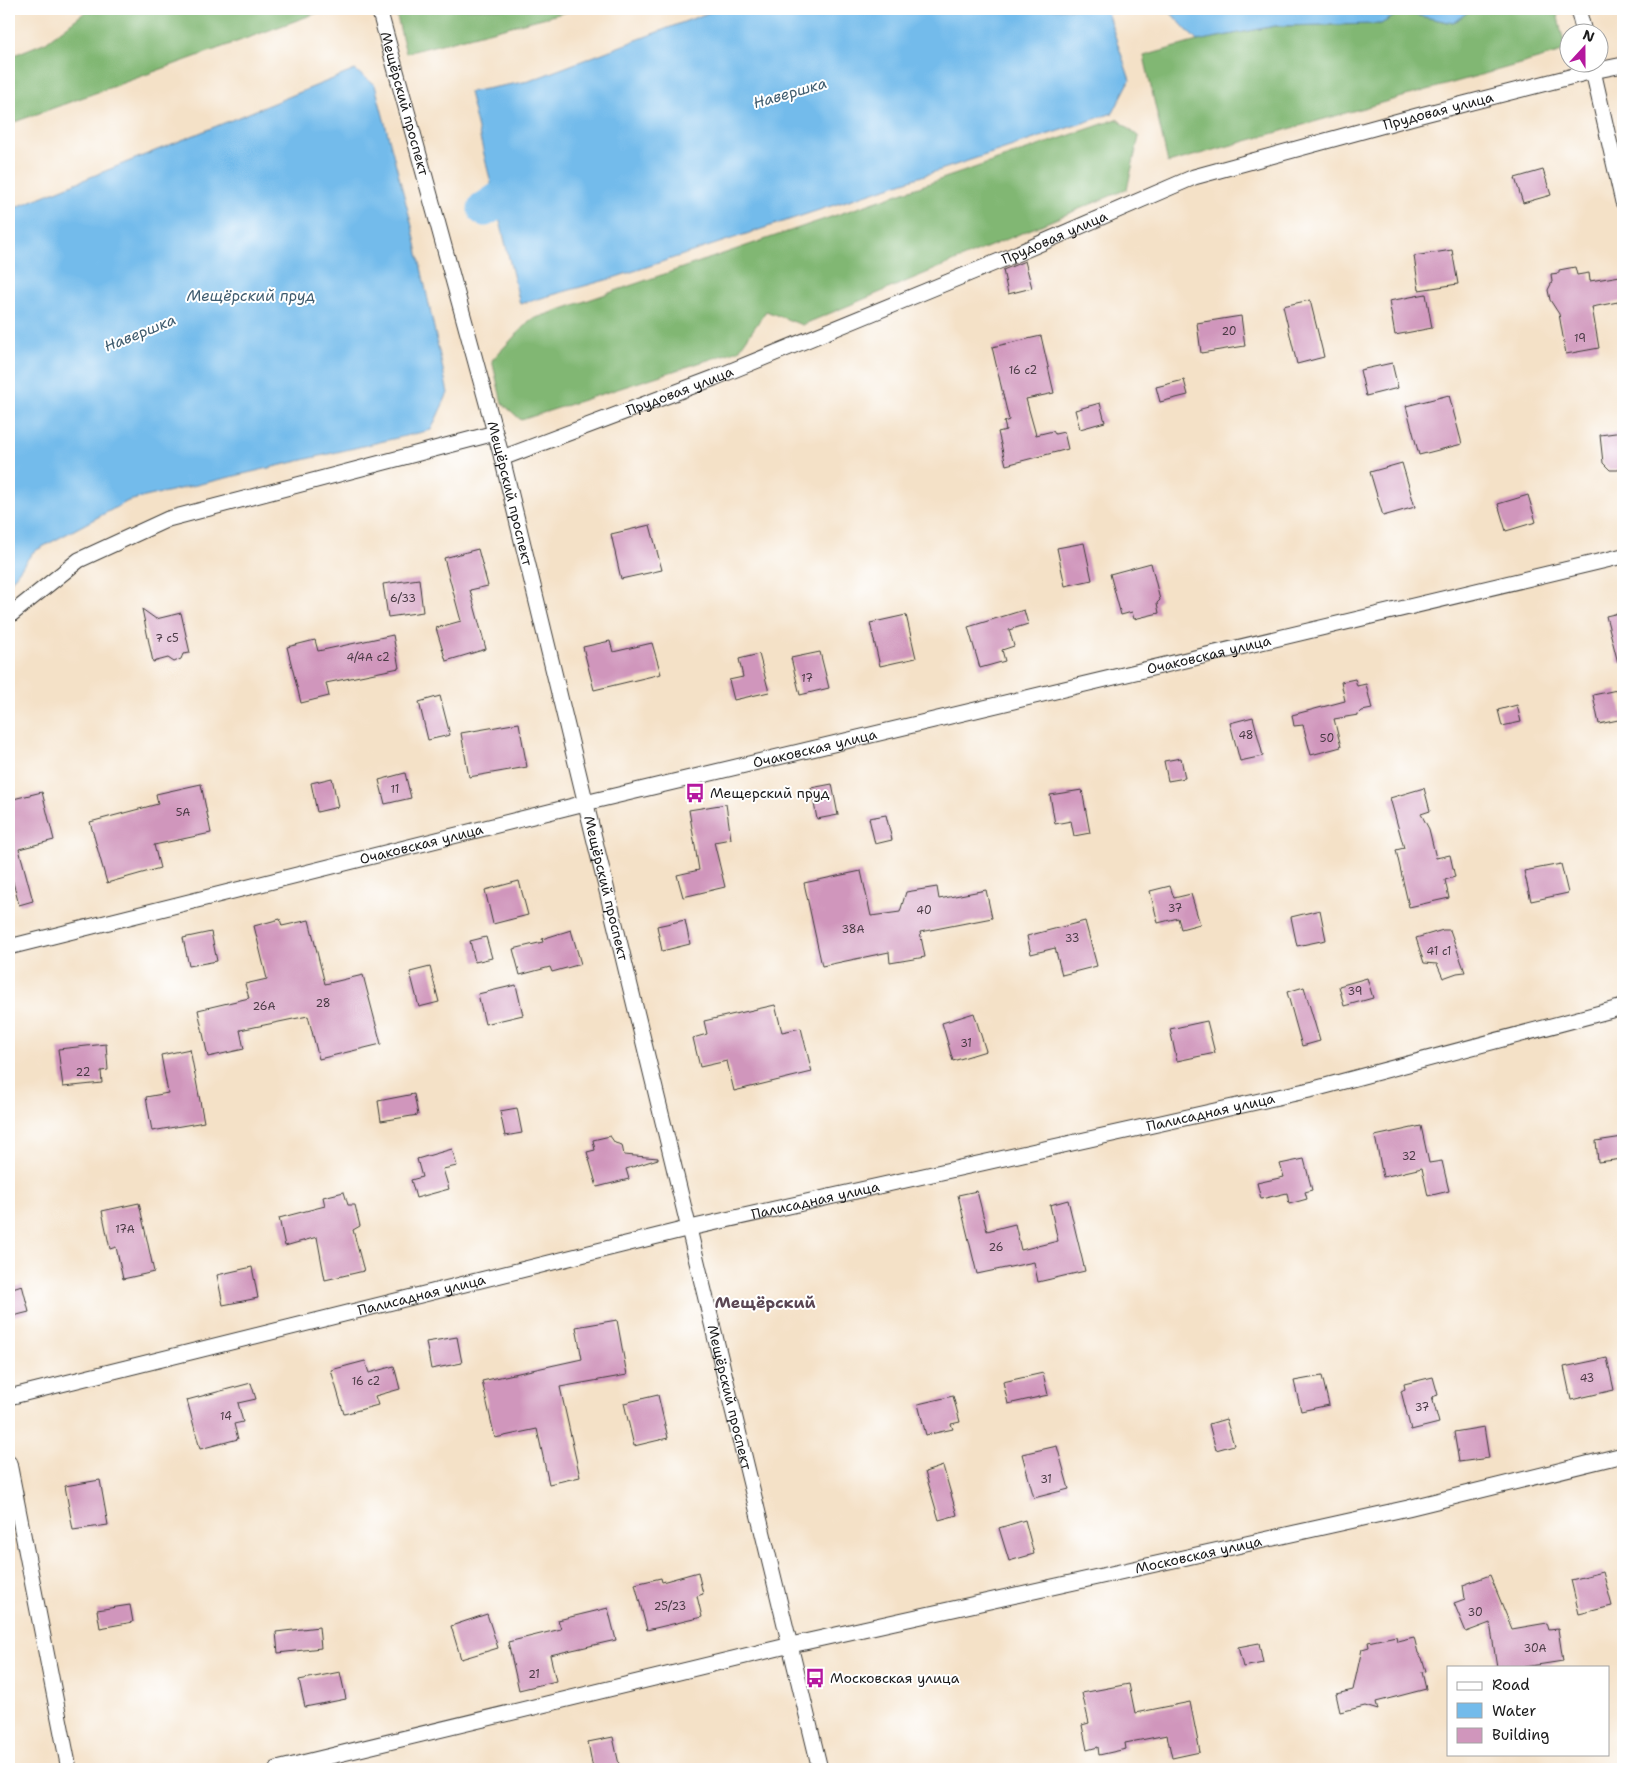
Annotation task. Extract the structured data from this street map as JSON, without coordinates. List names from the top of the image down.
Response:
{
  "streets": {
    "street": [
      "Мещёрский проспект",
      "Прудовая улица",
      "Очаковская улица",
      "Палисадная улица",
      "Московская улица"
    ]
  },
  "crossings": [
    ["Мещёрский проспект", "Прудовая улица"],
    ["Мещёрский проспект", "Очаковская улица"],
    ["Мещёрский проспект", "Палисадная улица"],
    ["Мещёрский проспект", "Московская улица"]
  ],
  "districts": ["Мещёрский"],
  "water": ["Навершка", "Мещёрский пруд"],
  "places": {
    "bus stop": ["Мещерский пруд", "Московская улица"]
  },
  "house_numbers": [
    "20",
    "19",
    "16 с2",
    "6/33",
    "7 с5",
    "4/4А с2",
    "17",
    "48",
    "50",
    "11",
    "5А",
    "37",
    "40",
    "38А",
    "33",
    "41 с1",
    "39",
    "28",
    "26А",
    "31",
    "22",
    "32",
    "17А",
    "26",
    "43",
    "16 с2",
    "37",
    "14",
    "31",
    "25/23",
    "30",
    "30А",
    "21"
  ],
  "legend": ["Road", "Water", "Building"],
  "north": "top"
}
